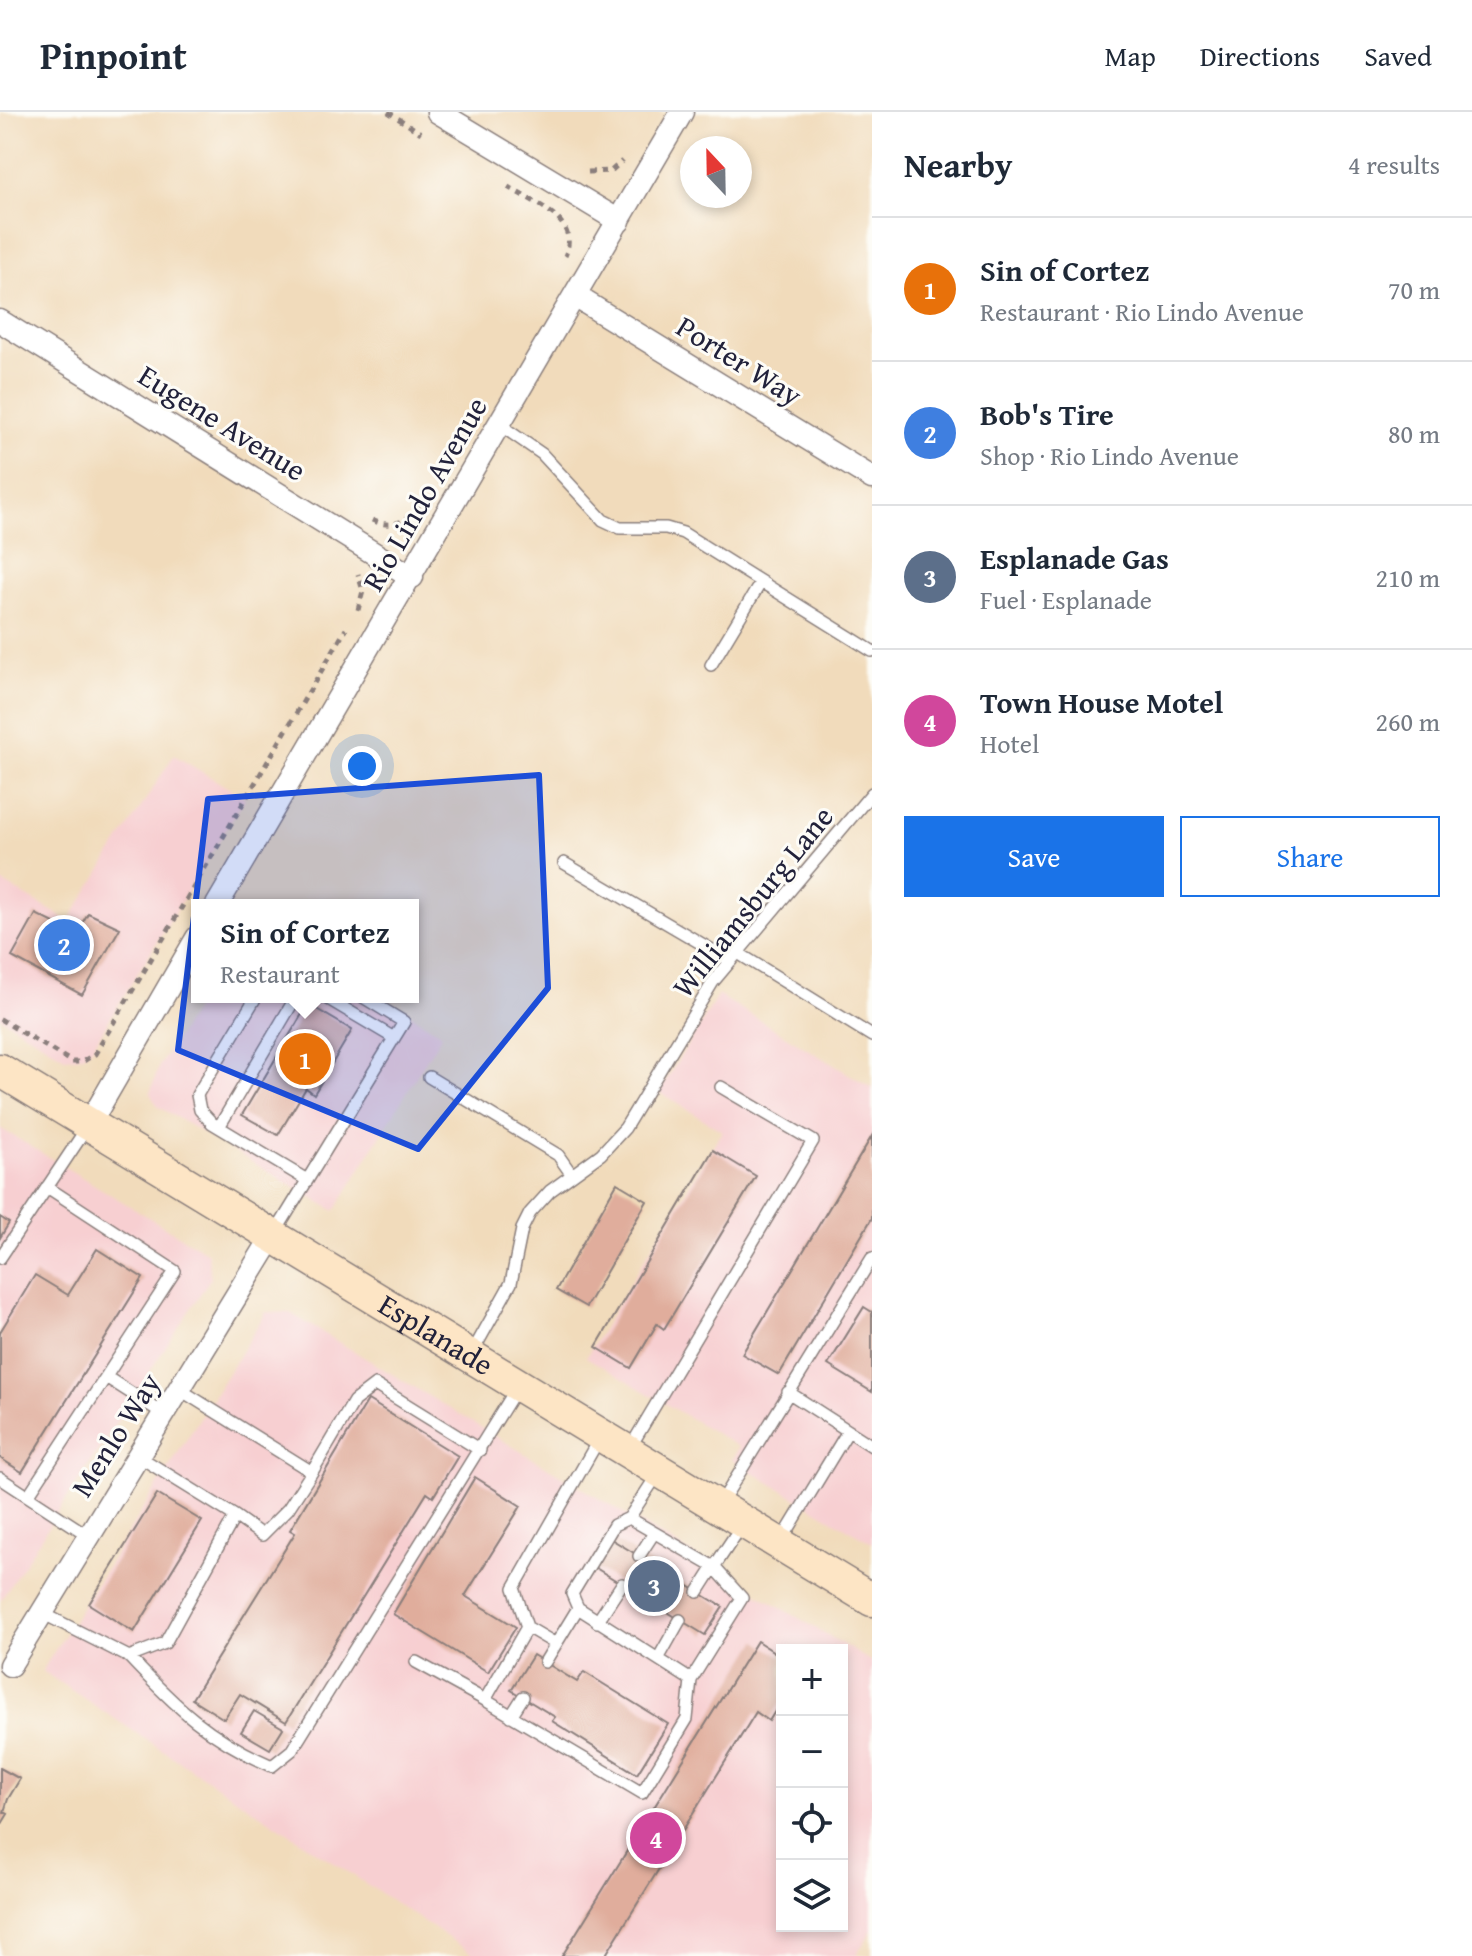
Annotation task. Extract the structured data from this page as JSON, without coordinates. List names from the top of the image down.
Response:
{
  "streets": {
    "main road": ["Esplanade"],
    "street": [
      "Porter Way",
      "Eugene Avenue",
      "Rio Lindo Avenue",
      "Menlo Way"
    ],
    "lane": ["Williamsburg Lane"]
  },
  "crossings": [
    ["Porter Way", "Rio Lindo Avenue"],
    ["Eugene Avenue", "Rio Lindo Avenue"],
    ["Williamsburg Lane", "Esplanade"],
    ["Esplanade", "Menlo Way"]
  ],
  "north": "top",
  "page": {
    "header": "Pinpoint",
    "nav": ["Map", "Directions", "Saved"],
    "heading": ["Nearby", "4 results"],
    "list": [
      {
        "mark": "1",
        "name": "Sin of Cortez",
        "note": "Restaurant · Rio Lindo Avenue",
        "value": "70 m"
      },
      {
        "mark": "2",
        "name": "Bob's Tire",
        "note": "Shop · Rio Lindo Avenue",
        "value": "80 m"
      },
      {
        "mark": "3",
        "name": "Esplanade Gas",
        "note": "Fuel · Esplanade",
        "value": "210 m"
      },
      {
        "mark": "4",
        "name": "Town House Motel",
        "note": "Hotel",
        "value": "260 m"
      }
    ],
    "buttons": ["Save", "Share"],
    "popup": ["Sin of Cortez", "Restaurant"],
    "pins": [
      "2",
      "1",
      "3",
      "4"
    ],
    "map_buttons": ["+", "−"]
  }
}
